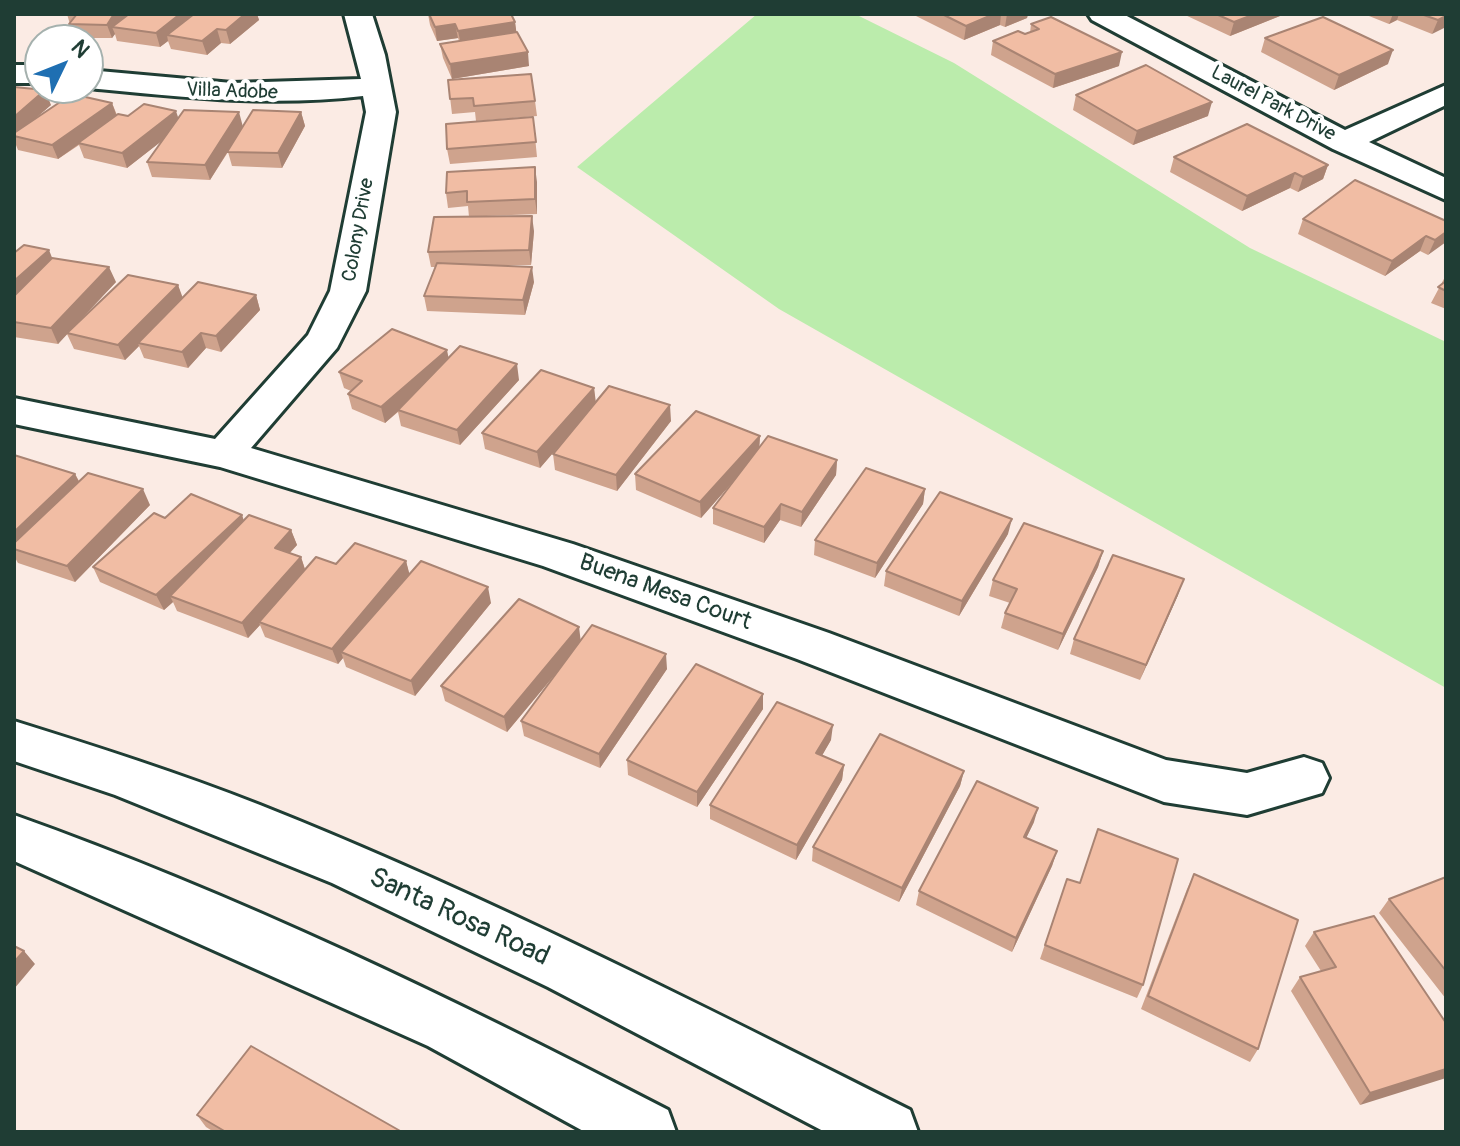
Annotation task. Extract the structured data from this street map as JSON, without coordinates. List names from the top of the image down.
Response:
{
  "streets": {
    "street": [
      "Villa Adobe",
      "Laurel Park Drive",
      "Colony Drive",
      "Buena Mesa Court",
      "Santa Rosa Road"
    ]
  },
  "crossings": [
    ["Villa Adobe", "Colony Drive"],
    ["Colony Drive", "Buena Mesa Court"]
  ],
  "north": "top right"
}
